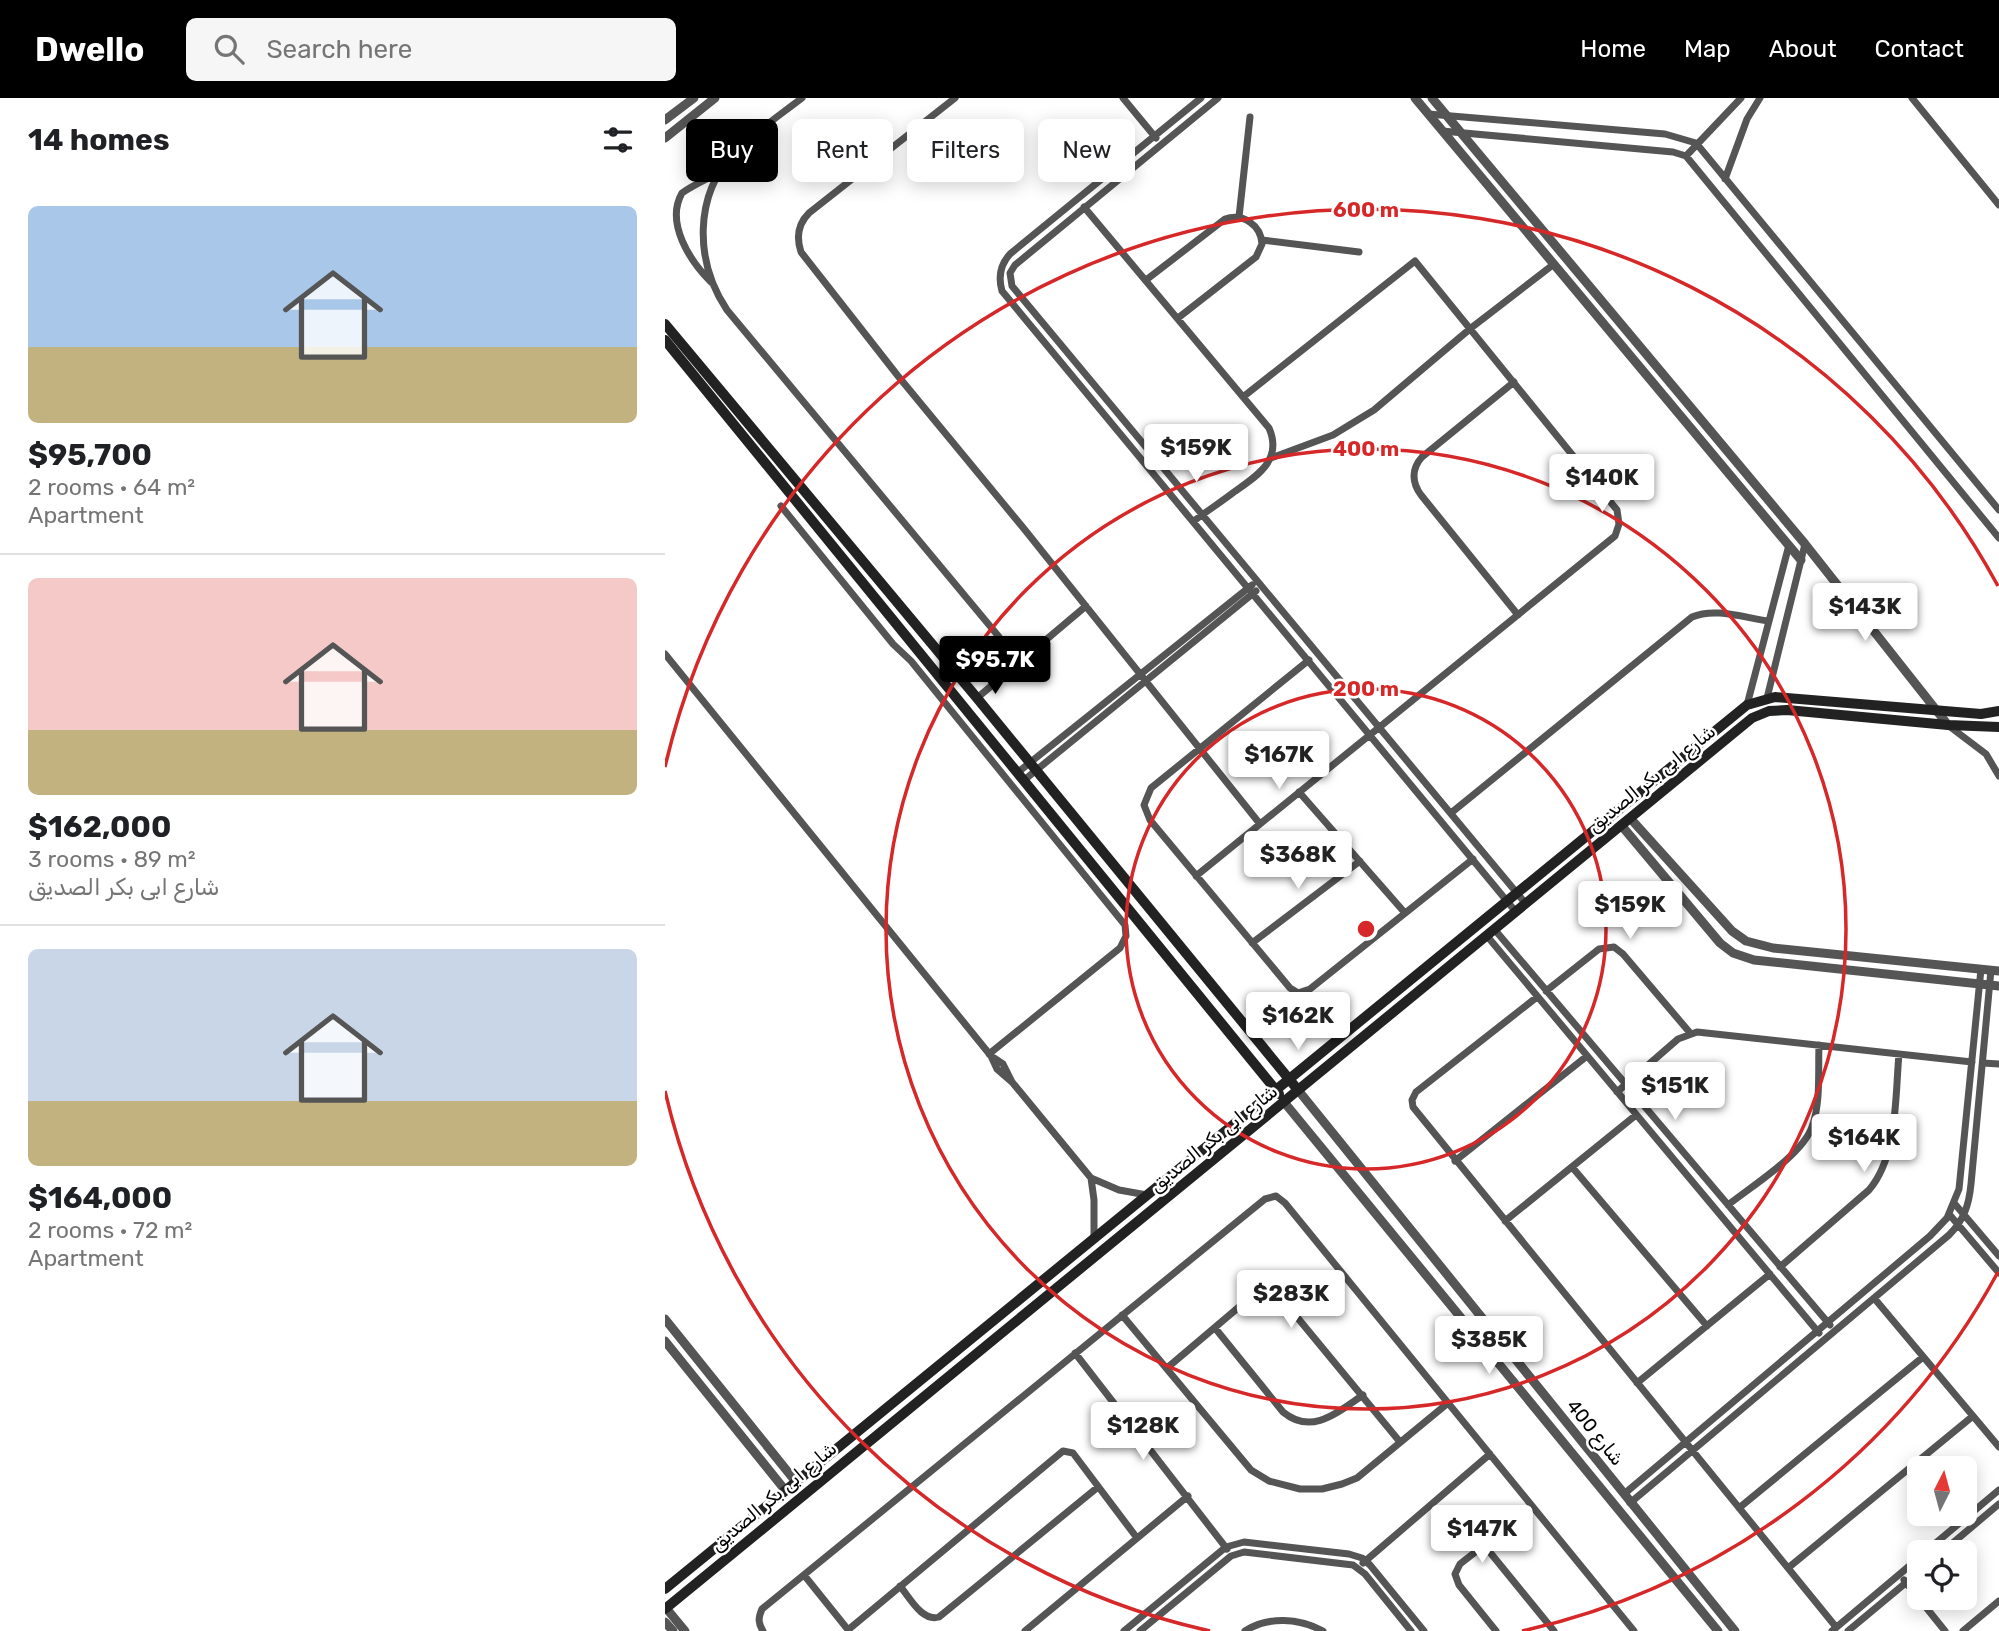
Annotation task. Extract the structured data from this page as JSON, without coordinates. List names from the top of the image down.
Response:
{
  "streets": {
    "main road": ["شارع ابى بكر الصديق"],
    "street": ["شارع 400"]
  },
  "crossings": [
    ["شارع ابى بكر الصديق", "شارع 400"]
  ],
  "north": "top",
  "page": {
    "header": "Dwello",
    "search": "Search here",
    "nav": [
      "Home",
      "Map",
      "About",
      "Contact"
    ],
    "heading": "14 homes",
    "chip": [
      "Buy",
      "Rent",
      "Filters",
      "New"
    ],
    "list": [
      {
        "name": "$95,700",
        "note": "2 rooms · 64 m² · Apartment"
      },
      {
        "name": "$162,000",
        "note": "3 rooms · 89 m² · شارع ابى بكر الصديق"
      },
      {
        "name": "$164,000",
        "note": "2 rooms · 72 m² · Apartment"
      }
    ],
    "price": [
      "$159K",
      "$140K",
      "$143K",
      "$95.7K",
      "$167K",
      "$368K",
      "$159K",
      "$162K",
      "$151K",
      "$164K",
      "$283K",
      "$385K",
      "$128K",
      "$147K"
    ]
  },
  "rings": ["600 m", "400 m", "200 m"]
}
